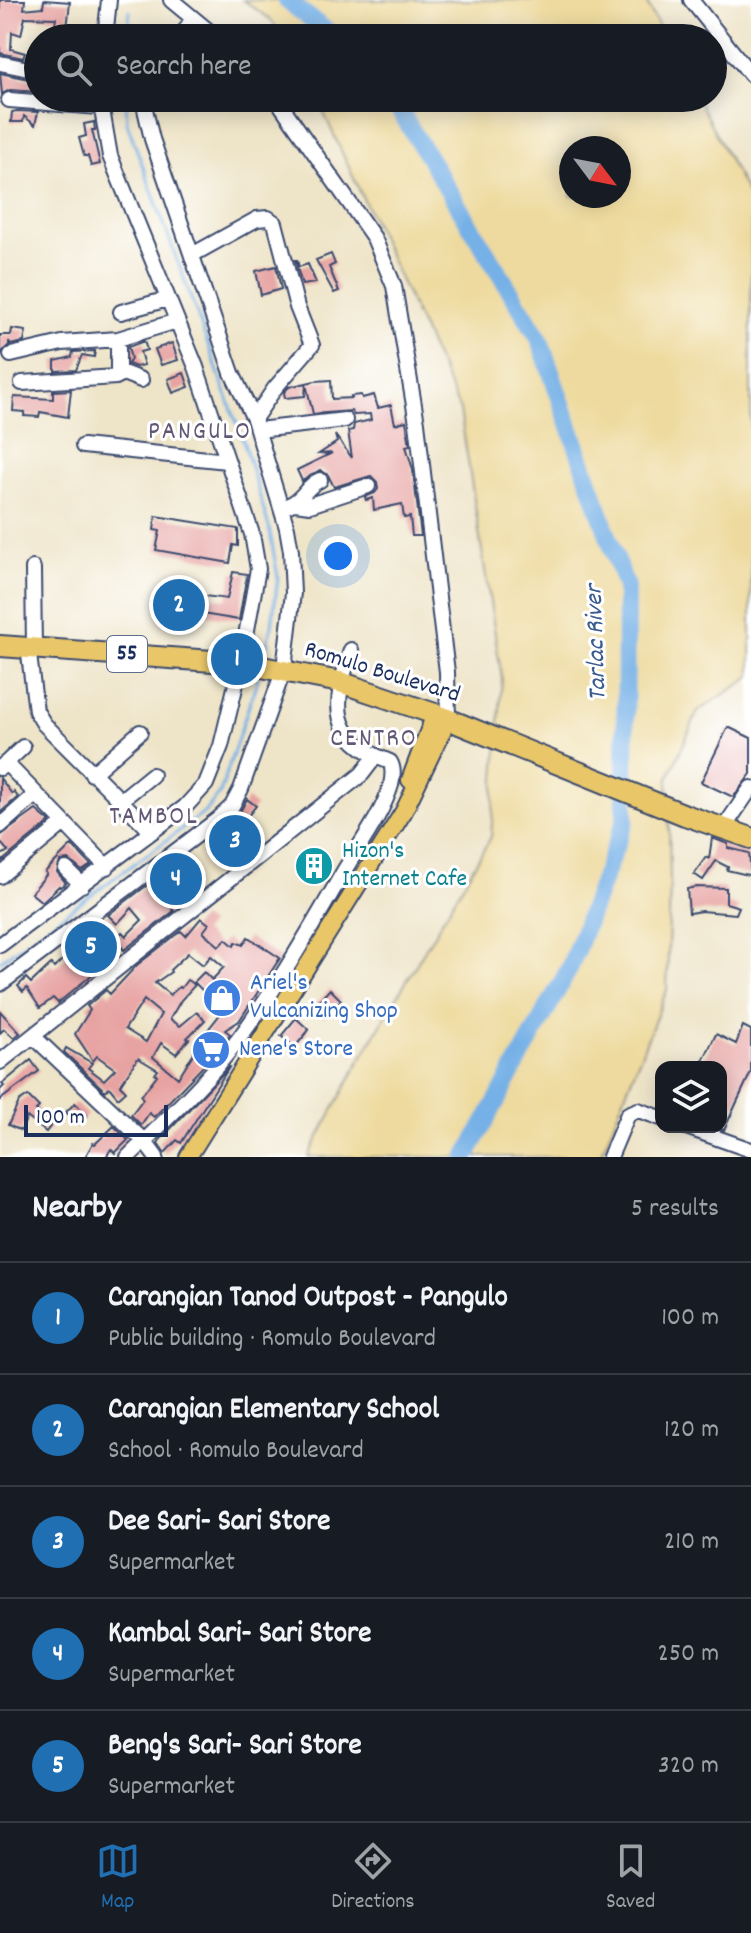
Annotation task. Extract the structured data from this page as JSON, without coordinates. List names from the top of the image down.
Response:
{
  "streets": {
    "highway": ["55", "Romulo Boulevard"]
  },
  "crossings": [
    ["55", "Romulo Boulevard"]
  ],
  "districts": ["PANGULO", "CENTRO", "TAMBOL"],
  "water": ["Tarlac River"],
  "places": {
    "building": ["Hizon's Internet Cafe"],
    "shop": ["Ariel's Vulcanizing Shop"],
    "supermarket": ["Nene's Store"]
  },
  "scale_bar": "100 m",
  "north": "bottom right",
  "page": {
    "search": "Search here",
    "pins": [
      "2",
      "1",
      "3",
      "4",
      "5"
    ],
    "scale": "100 m",
    "heading": ["Nearby", "5 results"],
    "list": [
      {
        "mark": "1",
        "name": "Carangian Tanod Outpost - Pangulo",
        "note": "Public building · Romulo Boulevard",
        "value": "100 m"
      },
      {
        "mark": "2",
        "name": "Carangian Elementary School",
        "note": "School · Romulo Boulevard",
        "value": "120 m"
      },
      {
        "mark": "3",
        "name": "Dee Sari- Sari Store",
        "note": "Supermarket",
        "value": "210 m"
      },
      {
        "mark": "4",
        "name": "Kambal Sari- Sari Store",
        "note": "Supermarket",
        "value": "250 m"
      },
      {
        "mark": "5",
        "name": "Beng's Sari- Sari Store",
        "note": "Supermarket",
        "value": "320 m"
      }
    ],
    "nav": ["Map", "Directions", "Saved"]
  }
}
